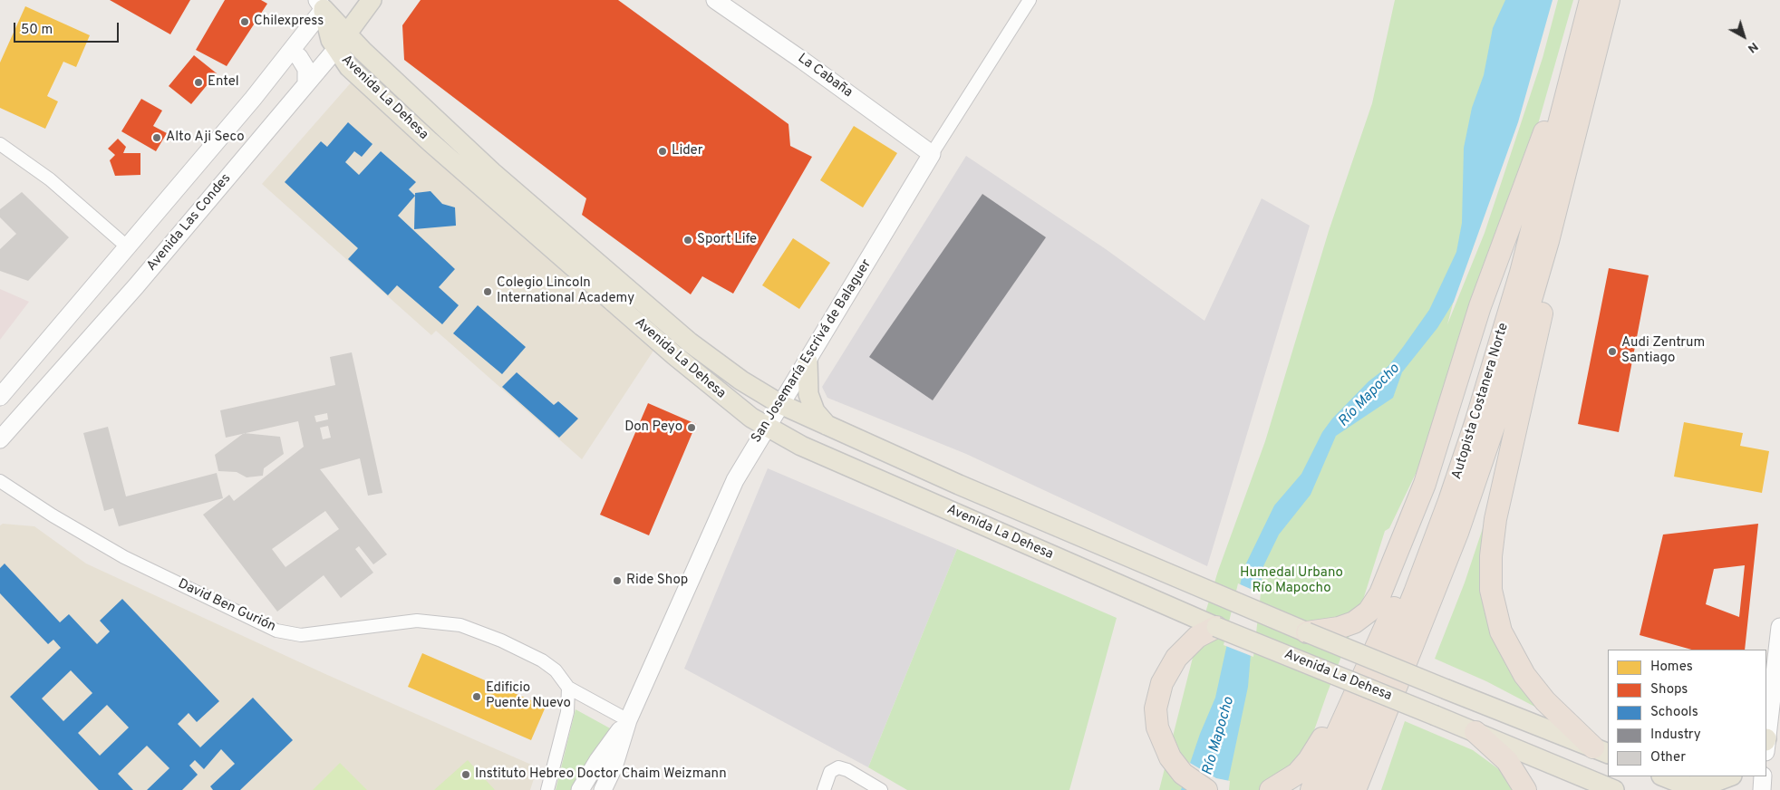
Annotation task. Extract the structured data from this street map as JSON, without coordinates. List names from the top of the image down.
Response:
{
  "streets": {
    "highway": ["Autopista Costanera Norte"],
    "main road": [
      "La Cabaña",
      "Avenida La Dehesa",
      "Avenida Las Condes",
      "San Josemaría Escrivá de Balaguer"
    ],
    "street": ["David Ben Gurión"]
  },
  "crossings": [
    ["La Cabaña", "San Josemaría Escrivá de Balaguer"],
    ["Avenida La Dehesa", "Avenida Las Condes"],
    ["Avenida La Dehesa", "San Josemaría Escrivá de Balaguer"],
    ["San Josemaría Escrivá de Balaguer", "David Ben Gurión"]
  ],
  "water": ["Río Mapocho"],
  "parks": ["Humedal Urbano Río Mapocho"],
  "places": [
    "Chilexpress",
    "Entel",
    "Alto Aji Seco",
    "Lider",
    "Sport Life",
    "Colegio Lincoln International Academy",
    "Audi Zentrum Santiago",
    "Don Peyo",
    "Ride Shop",
    "Edificio Puente Nuevo",
    "Instituto Hebreo Doctor Chaim Weizmann"
  ],
  "legend": [
    "Homes",
    "Shops",
    "Schools",
    "Industry",
    "Other"
  ],
  "scale_bar": "50 m",
  "north": "bottom right"
}
